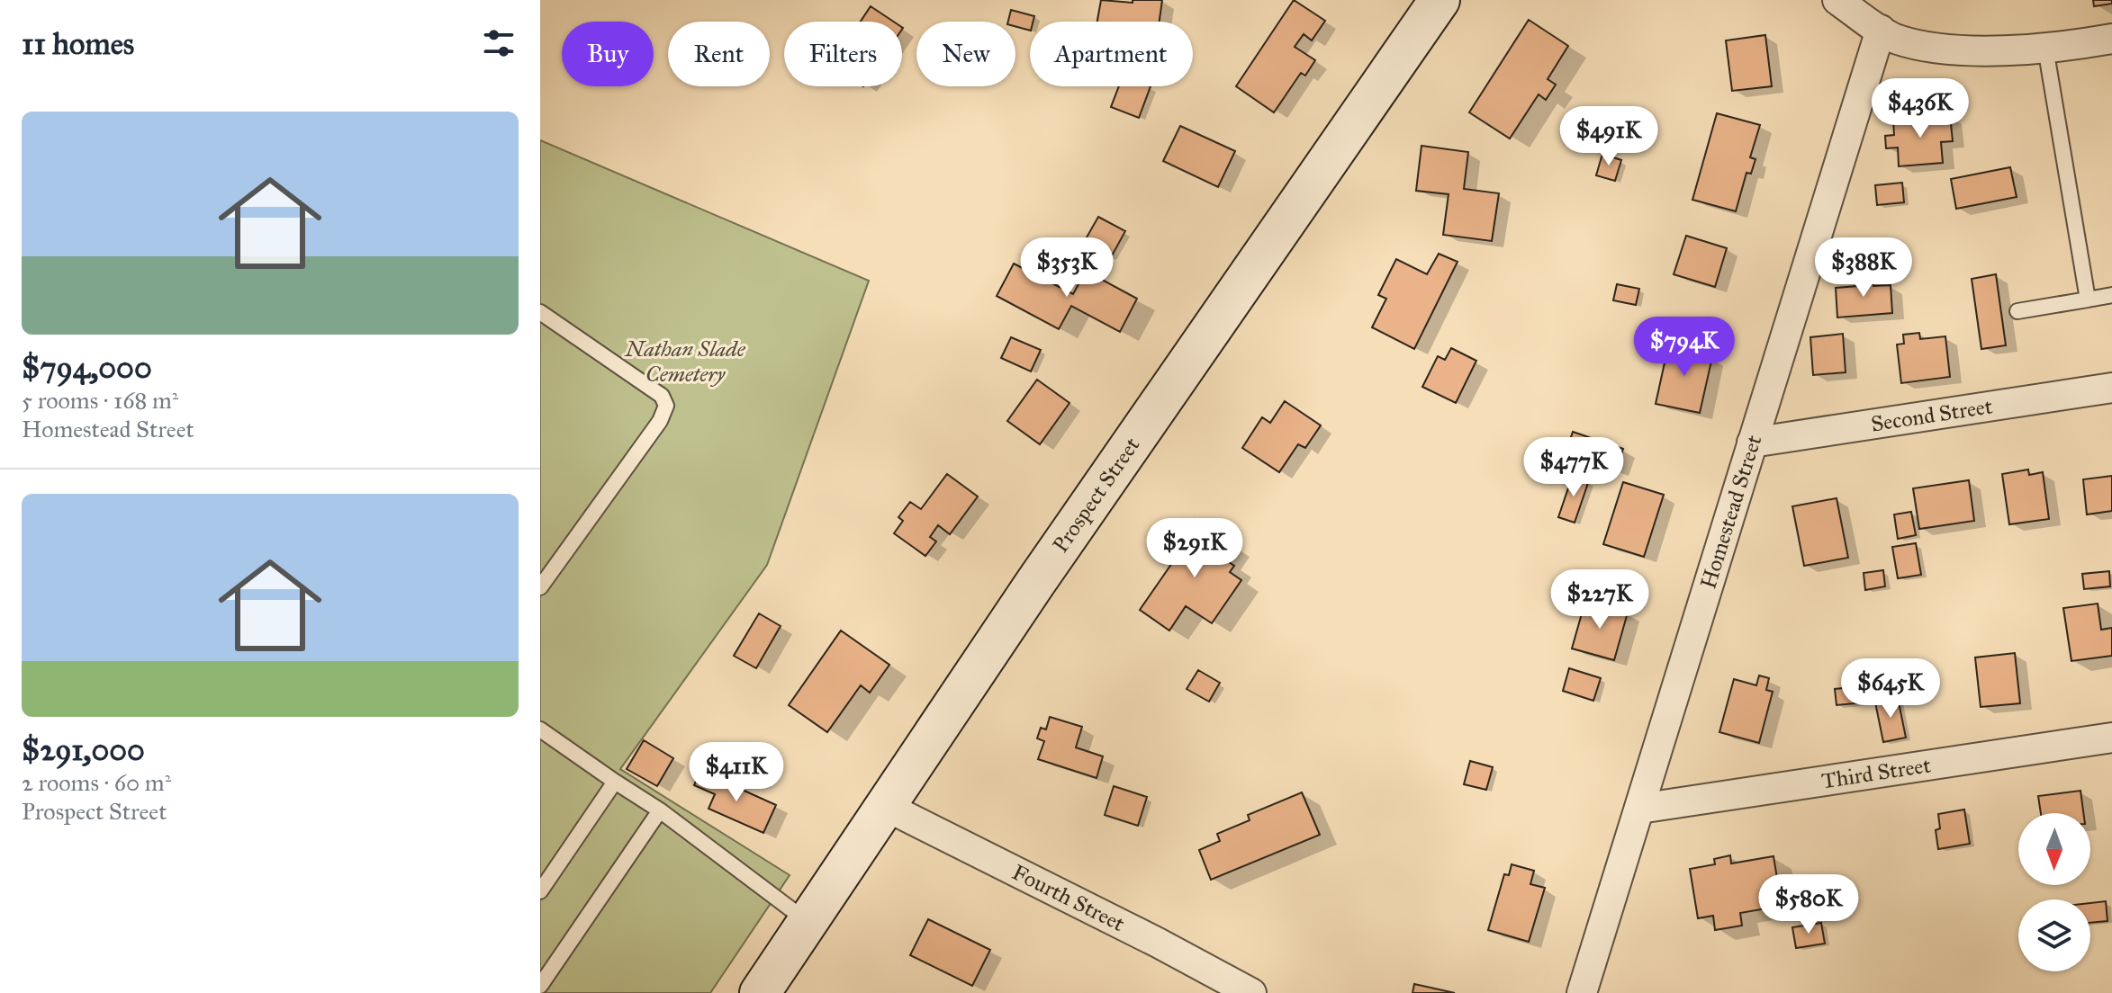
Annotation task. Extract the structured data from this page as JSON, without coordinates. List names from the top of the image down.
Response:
{
  "streets": {
    "street": [
      "Second Street",
      "Prospect Street",
      "Homestead Street",
      "Third Street",
      "Fourth Street"
    ]
  },
  "crossings": [
    ["Second Street", "Homestead Street"],
    ["Prospect Street", "Fourth Street"],
    ["Homestead Street", "Third Street"]
  ],
  "parks": ["Nathan Slade Cemetery"],
  "north": "bottom",
  "page": {
    "heading": "11 homes",
    "chip": [
      "Buy",
      "Rent",
      "Filters",
      "New",
      "Apartment"
    ],
    "price": [
      "$436K",
      "$491K",
      "$353K",
      "$388K",
      "$794K",
      "$477K",
      "$291K",
      "$227K",
      "$645K",
      "$411K",
      "$580K"
    ],
    "list": [
      {
        "name": "$794,000",
        "note": "5 rooms · 168 m² · Homestead Street"
      },
      {
        "name": "$291,000",
        "note": "2 rooms · 60 m² · Prospect Street"
      }
    ]
  }
}
